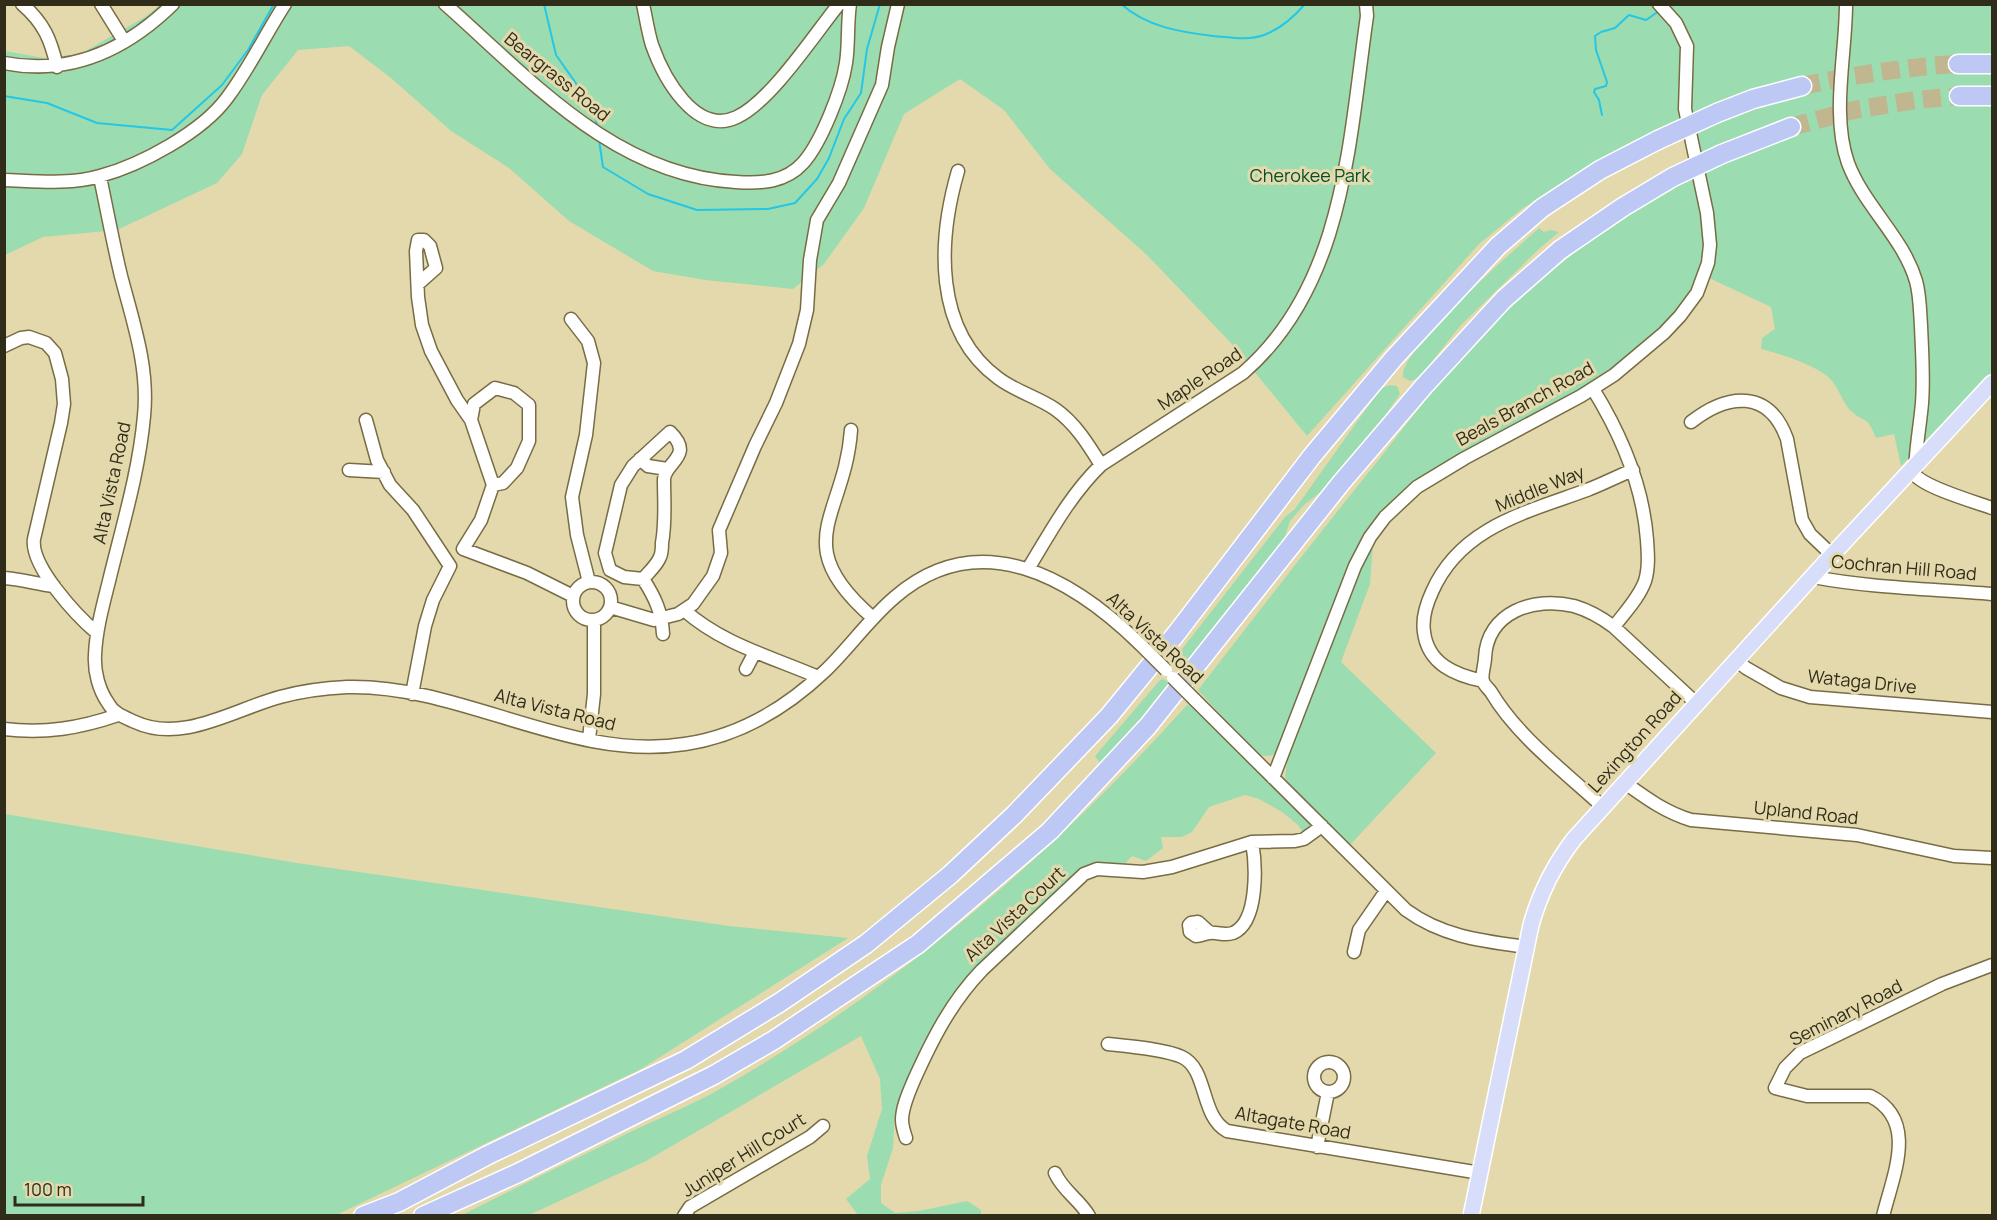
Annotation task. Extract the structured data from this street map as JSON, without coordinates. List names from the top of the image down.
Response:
{
  "streets": {
    "main road": ["Lexington Road"],
    "street": [
      "Beargrass Road",
      "Maple Road",
      "Beals Branch Road",
      "Alta Vista Road",
      "Middle Way",
      "Cochran Hill Road",
      "Wataga Drive",
      "Upland Road",
      "Alta Vista Court",
      "Seminary Road",
      "Altagate Road",
      "Juniper Hill Court"
    ]
  },
  "crossings": [
    ["Maple Road", "Alta Vista Road"],
    ["Beals Branch Road", "Alta Vista Road"],
    ["Alta Vista Road", "Lexington Road"],
    ["Alta Vista Road", "Alta Vista Court"],
    ["Cochran Hill Road", "Lexington Road"],
    ["Wataga Drive", "Lexington Road"],
    ["Lexington Road", "Upland Road"],
    ["Lexington Road", "Altagate Road"]
  ],
  "parks": ["Cherokee Park"],
  "scale_bar": "100 m"
}
